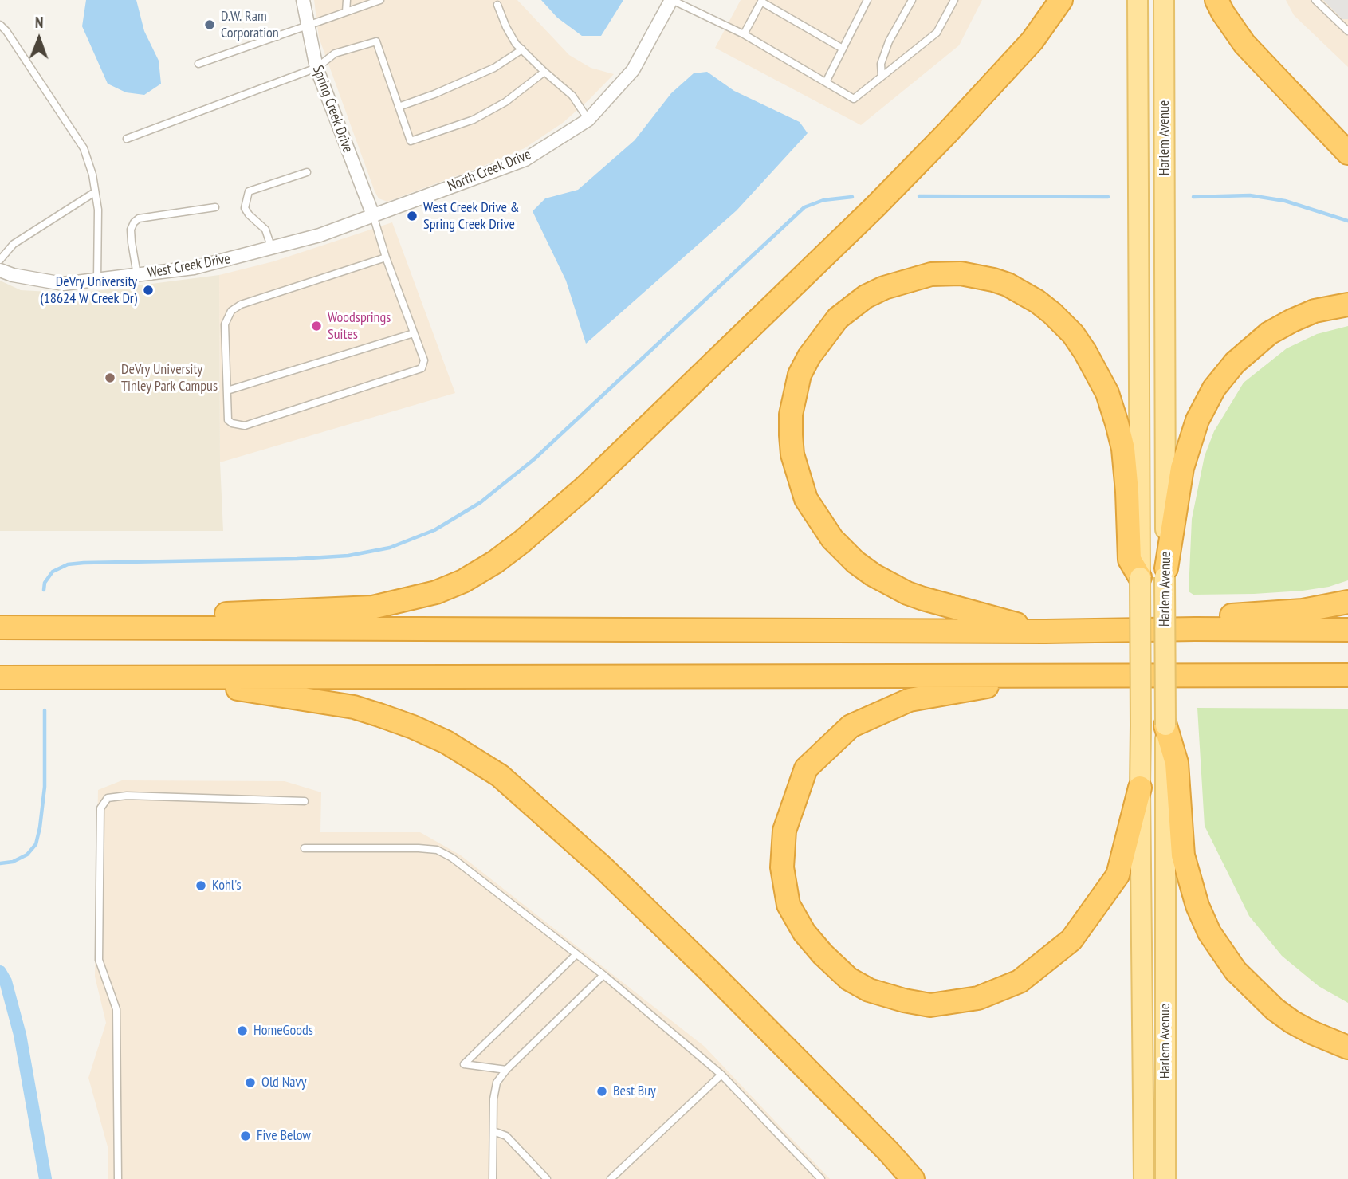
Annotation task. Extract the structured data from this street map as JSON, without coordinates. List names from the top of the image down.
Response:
{
  "streets": {
    "main road": ["Harlem Avenue"],
    "street": ["Spring Creek Drive", "North Creek Drive", "West Creek Drive"]
  },
  "crossings": [
    ["Spring Creek Drive", "North Creek Drive"],
    ["Spring Creek Drive", "West Creek Drive"],
    ["North Creek Drive", "West Creek Drive"]
  ],
  "places": [
    "D.W. Ram Corporation",
    "West Creek Drive & Spring Creek Drive",
    "DeVry University (18624 W Creek Dr)",
    "Woodsprings Suites",
    "DeVry University Tinley Park Campus",
    "Kohl's",
    "HomeGoods",
    "Old Navy",
    "Best Buy",
    "Five Below"
  ],
  "north": "top"
}
